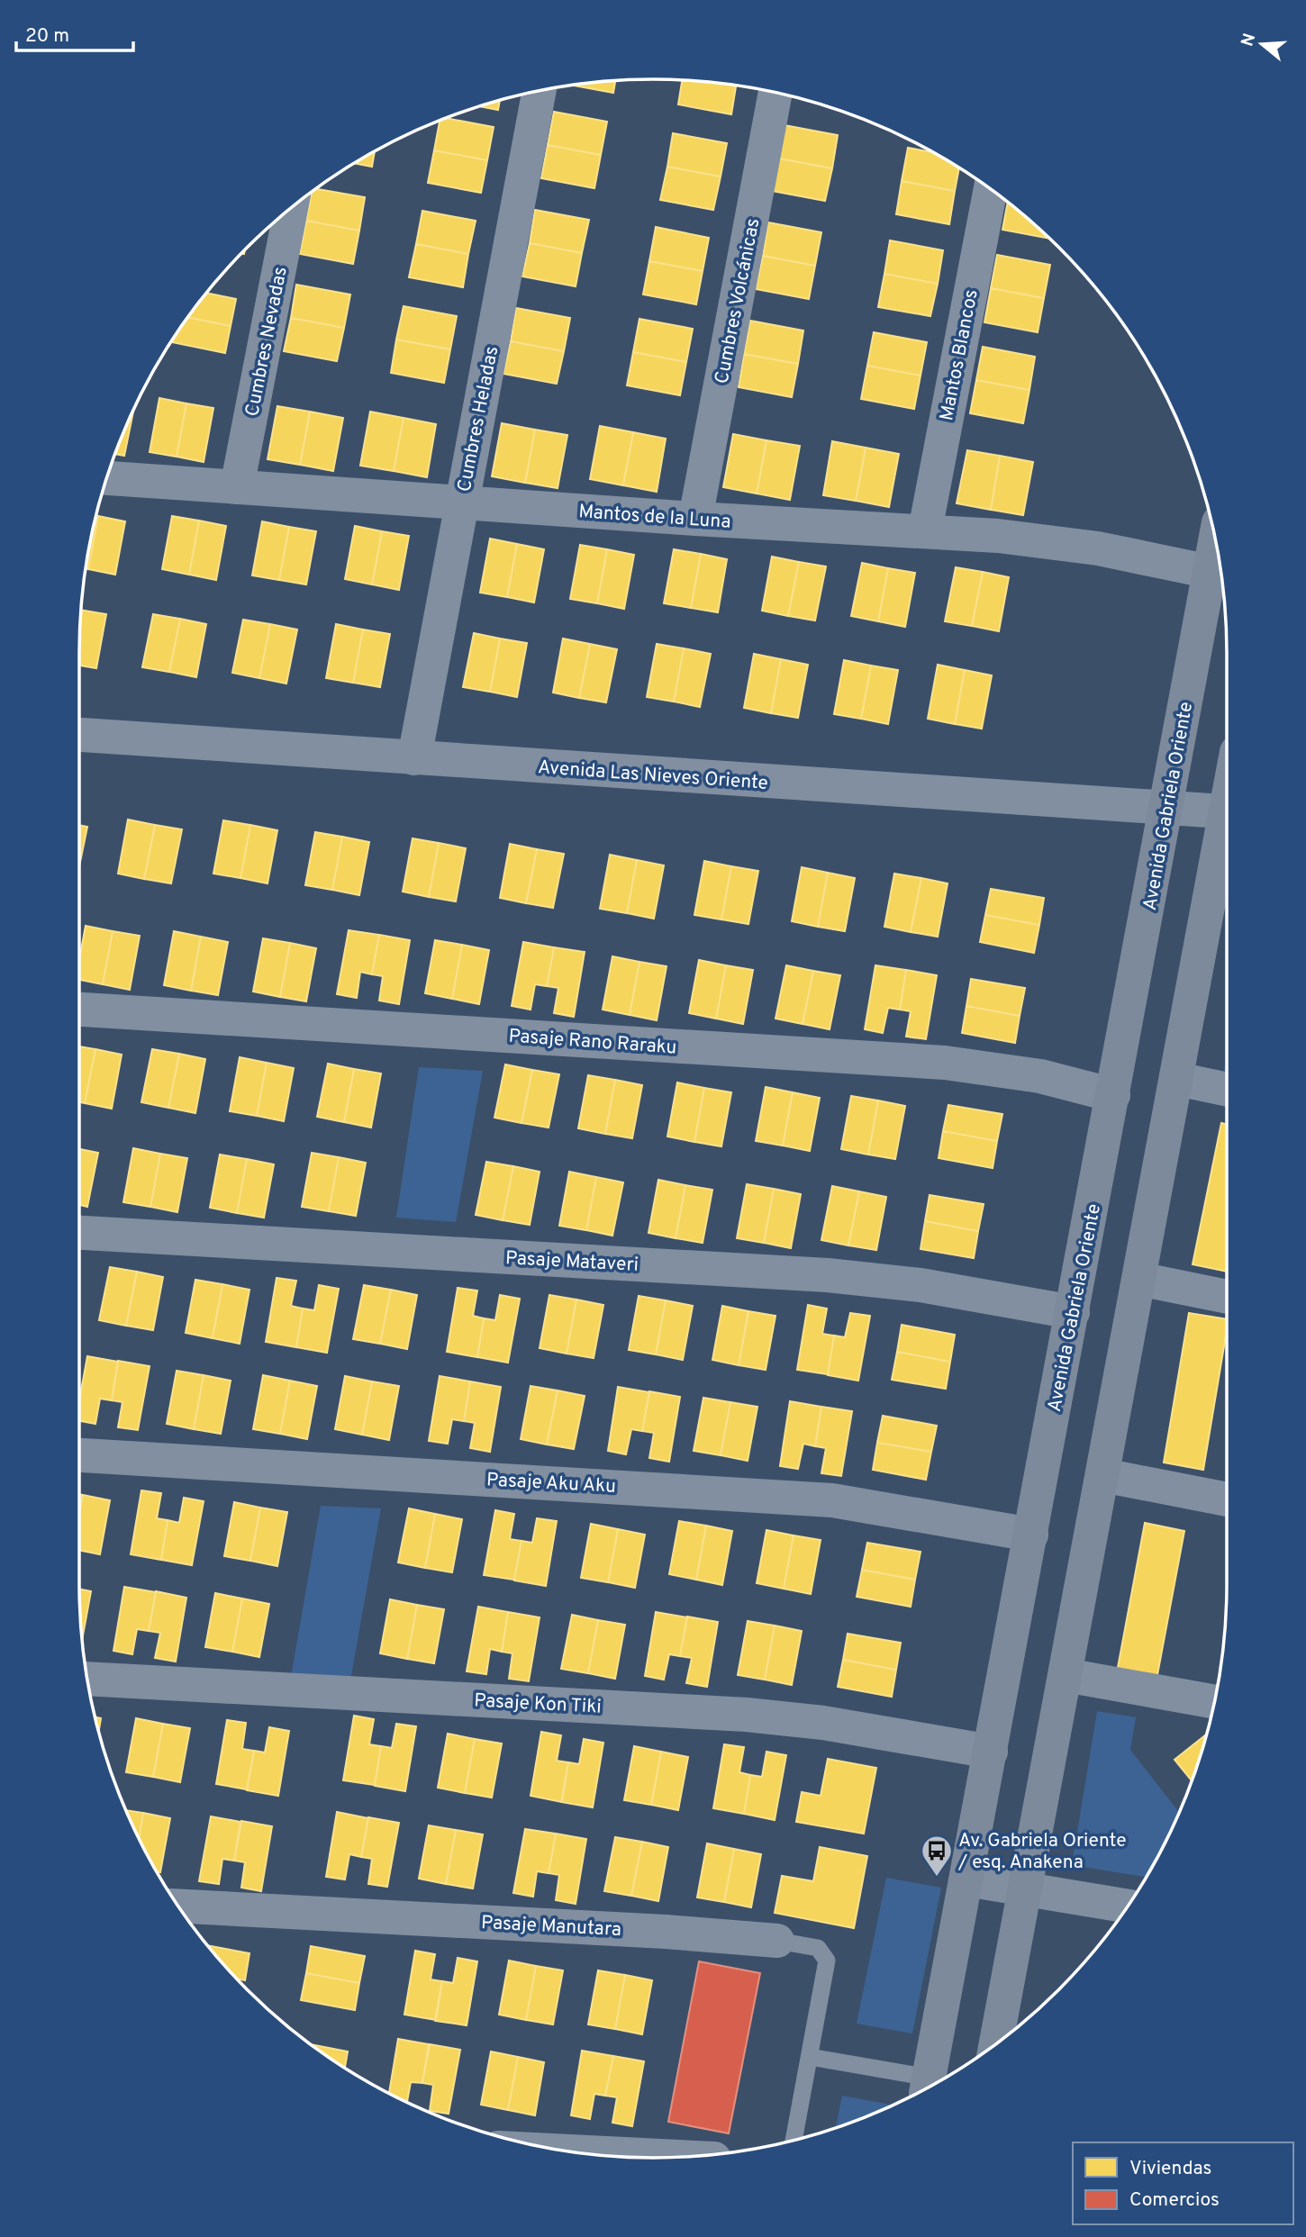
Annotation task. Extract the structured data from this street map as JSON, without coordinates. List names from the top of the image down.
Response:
{
  "streets": {
    "main road": ["Avenida Gabriela Oriente"],
    "street": [
      "Cumbres Volcánicas",
      "Cumbres Nevadas",
      "Mantos Blancos",
      "Cumbres Heladas",
      "Mantos de la Luna",
      "Avenida Las Nieves Oriente",
      "Pasaje Rano Raraku",
      "Pasaje Mataveri",
      "Pasaje Aku Aku",
      "Pasaje Kon Tiki",
      "Pasaje Manutara"
    ]
  },
  "crossings": [
    ["Cumbres Volcánicas", "Mantos de la Luna"],
    ["Cumbres Nevadas", "Mantos de la Luna"],
    ["Mantos Blancos", "Mantos de la Luna"],
    ["Cumbres Heladas", "Mantos de la Luna"],
    ["Cumbres Heladas", "Avenida Las Nieves Oriente"],
    ["Mantos de la Luna", "Avenida Gabriela Oriente"],
    ["Avenida Las Nieves Oriente", "Avenida Gabriela Oriente"],
    ["Avenida Gabriela Oriente", "Pasaje Rano Raraku"],
    ["Avenida Gabriela Oriente", "Pasaje Mataveri"],
    ["Avenida Gabriela Oriente", "Pasaje Aku Aku"],
    ["Avenida Gabriela Oriente", "Pasaje Kon Tiki"]
  ],
  "places": {
    "bus stop": ["Av. Gabriela Oriente / esq. Anakena"]
  },
  "legend": ["Viviendas", "Comercios"],
  "scale_bar": "20 m",
  "north": "left"
}
